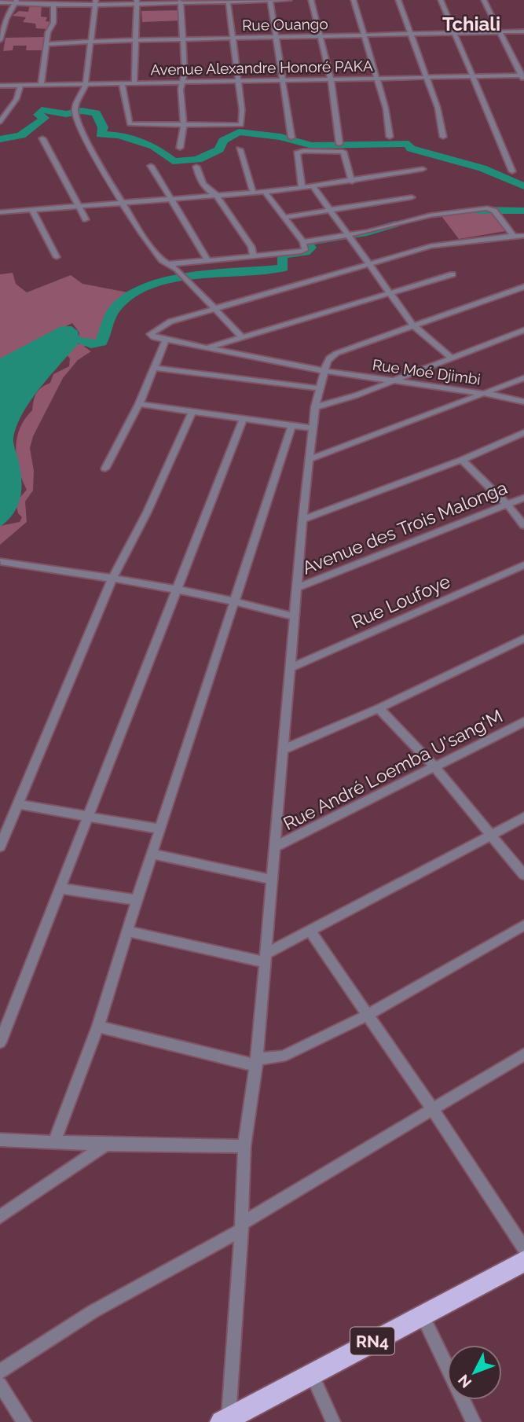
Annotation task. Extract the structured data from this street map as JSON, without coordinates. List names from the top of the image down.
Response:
{
  "streets": {
    "highway": ["RN4"],
    "street": [
      "Rue Ouango",
      "Avenue Alexandre Honoré PAKA",
      "Rue Moé Djimbi",
      "Avenue des Trois Malonga",
      "Rue Loufoye",
      "Rue André Loemba U'sang'M"
    ]
  },
  "districts": ["Tchiali"],
  "north": "bottom left"
}
